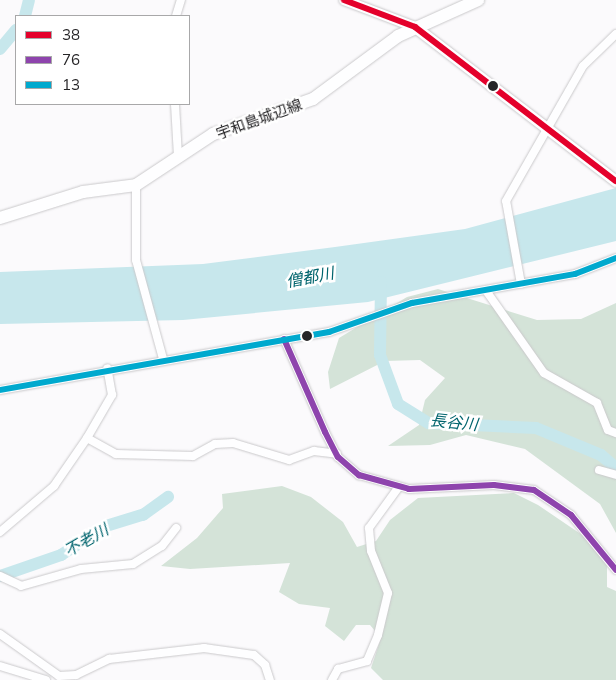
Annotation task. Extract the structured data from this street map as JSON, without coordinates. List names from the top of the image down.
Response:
{
  "streets": {
    "main road": ["宇和島城辺線"]
  },
  "water": ["僧都川", "長谷川", "不老川"],
  "lines": ["transit line 38", "transit line 13", "transit line 76"],
  "legend": ["38", "76", "13"]
}
